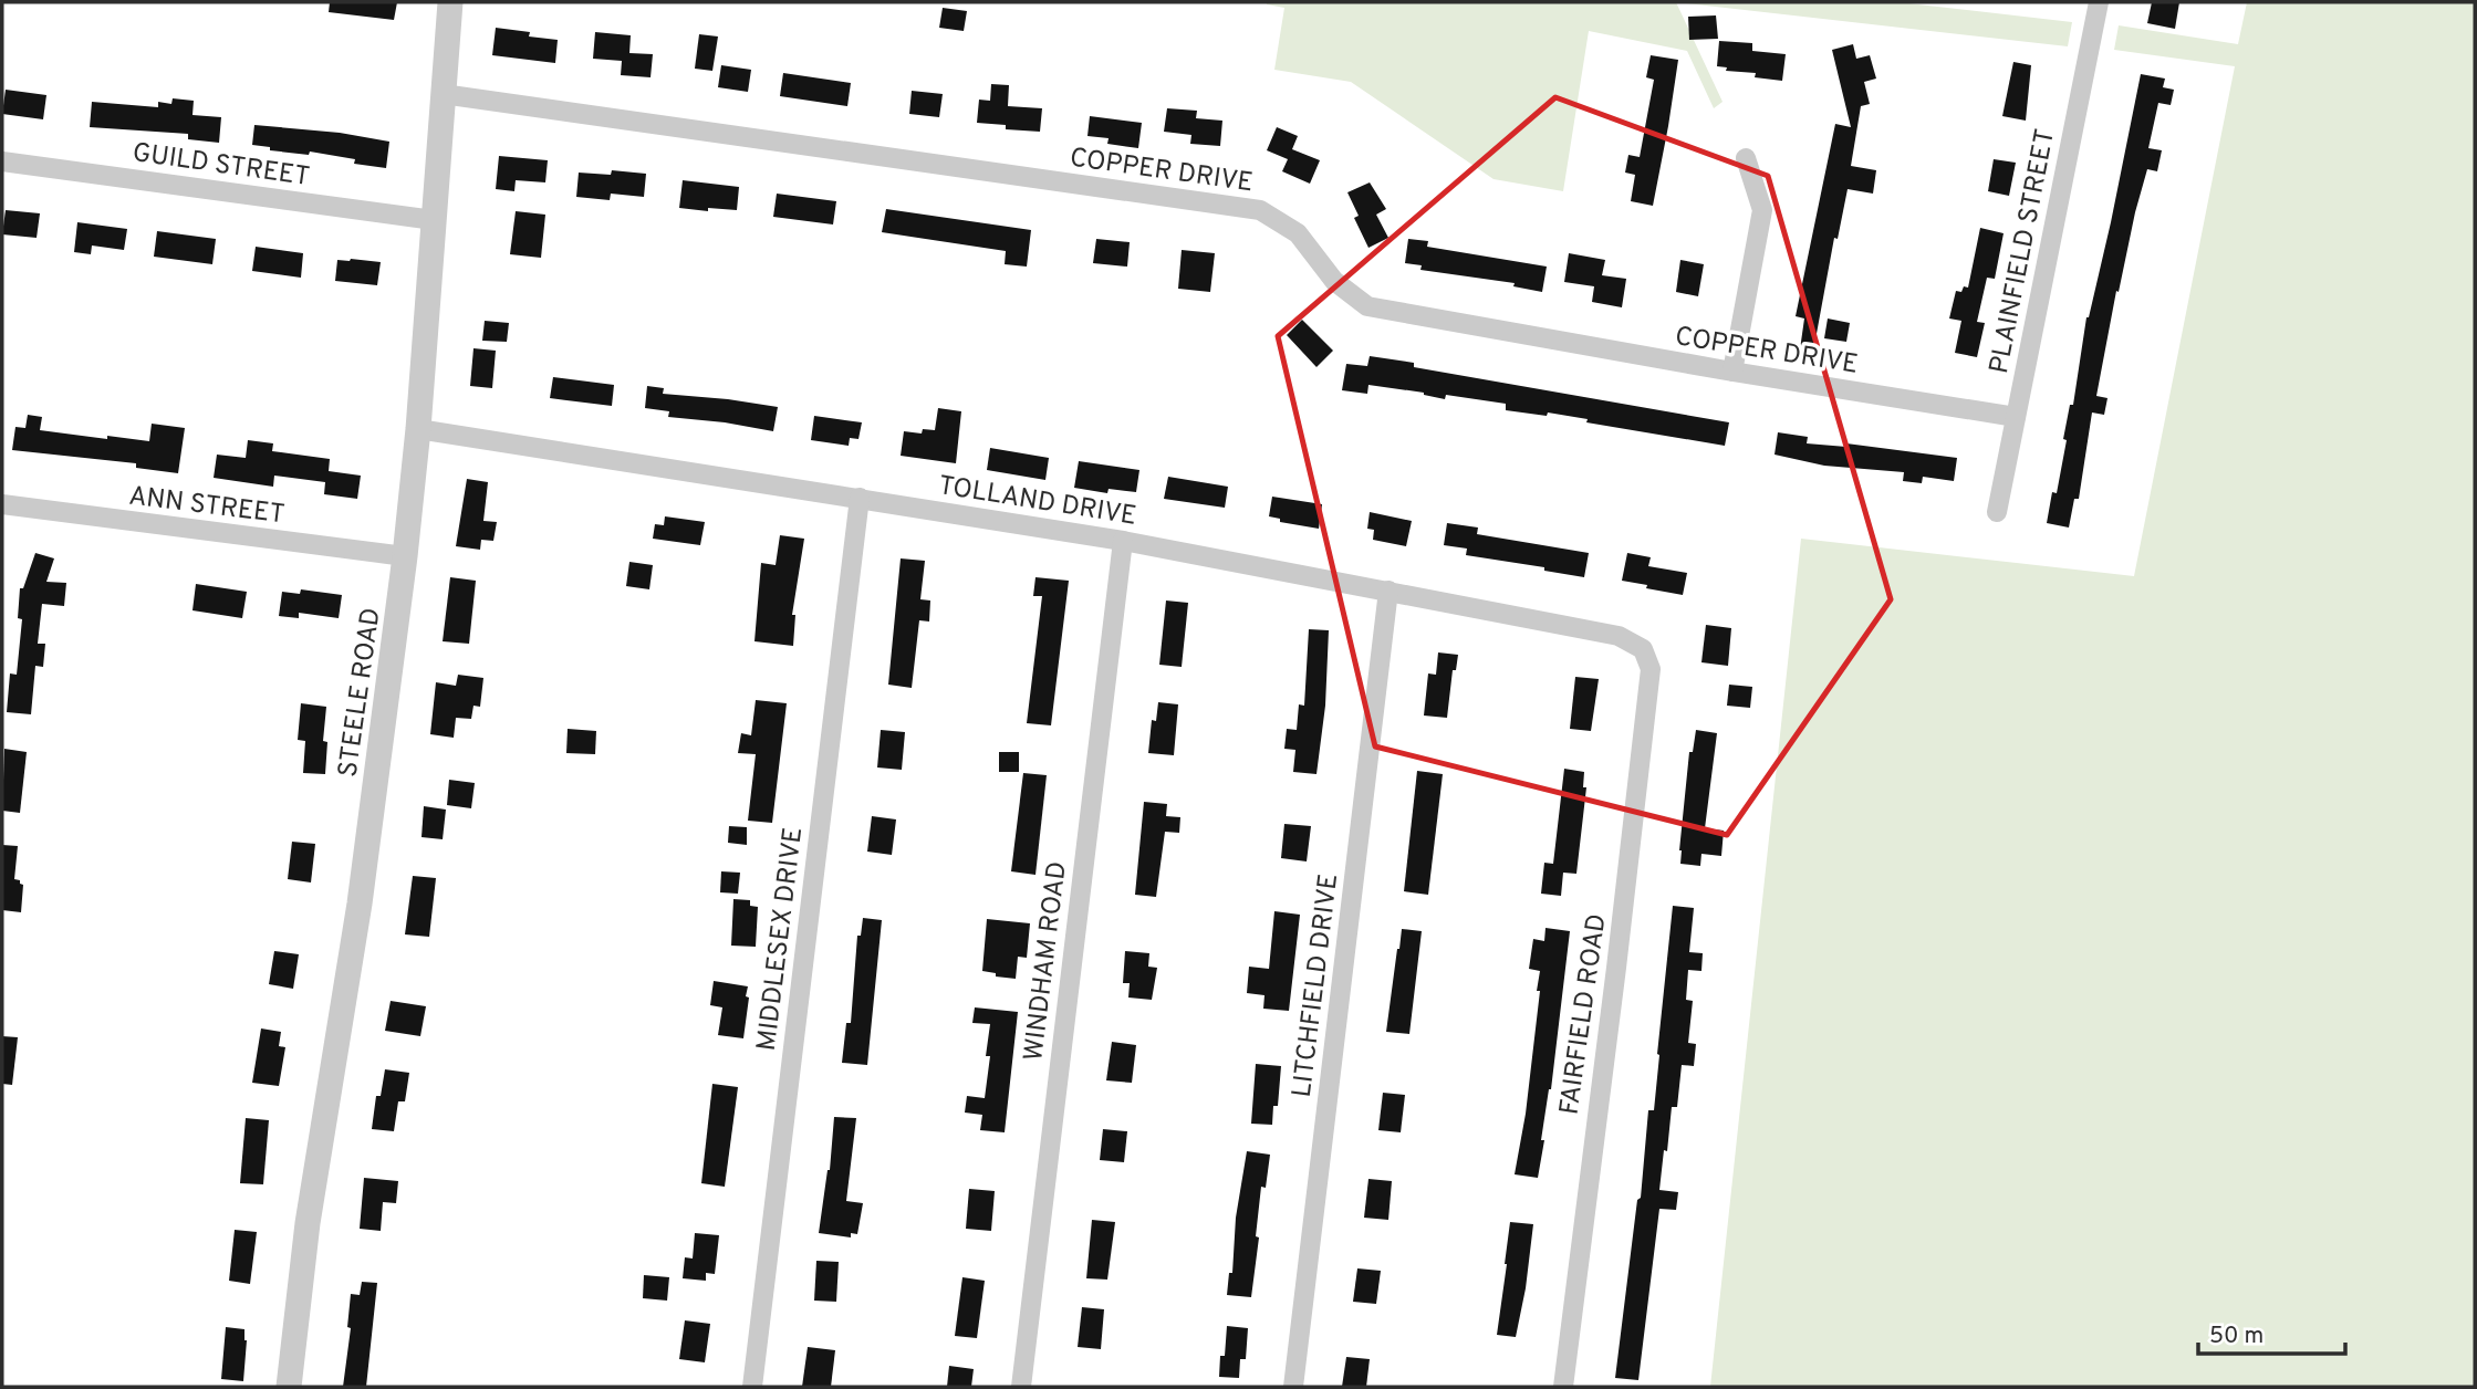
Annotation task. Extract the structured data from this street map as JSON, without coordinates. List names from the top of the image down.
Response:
{
  "streets": {
    "street": [
      "GUILD STREET",
      "COPPER DRIVE",
      "PLAINFIELD STREET",
      "TOLLAND DRIVE",
      "ANN STREET",
      "STEELE ROAD",
      "MIDDLESEX DRIVE",
      "WINDHAM ROAD",
      "LITCHFIELD DRIVE",
      "FAIRFIELD ROAD"
    ]
  },
  "crossings": [
    ["GUILD STREET", "STEELE ROAD"],
    ["COPPER DRIVE", "PLAINFIELD STREET"],
    ["COPPER DRIVE", "STEELE ROAD"],
    ["TOLLAND DRIVE", "STEELE ROAD"],
    ["TOLLAND DRIVE", "MIDDLESEX DRIVE"],
    ["TOLLAND DRIVE", "WINDHAM ROAD"],
    ["TOLLAND DRIVE", "LITCHFIELD DRIVE"],
    ["TOLLAND DRIVE", "FAIRFIELD ROAD"],
    ["ANN STREET", "STEELE ROAD"]
  ],
  "scale_bar": "50 m"
}
